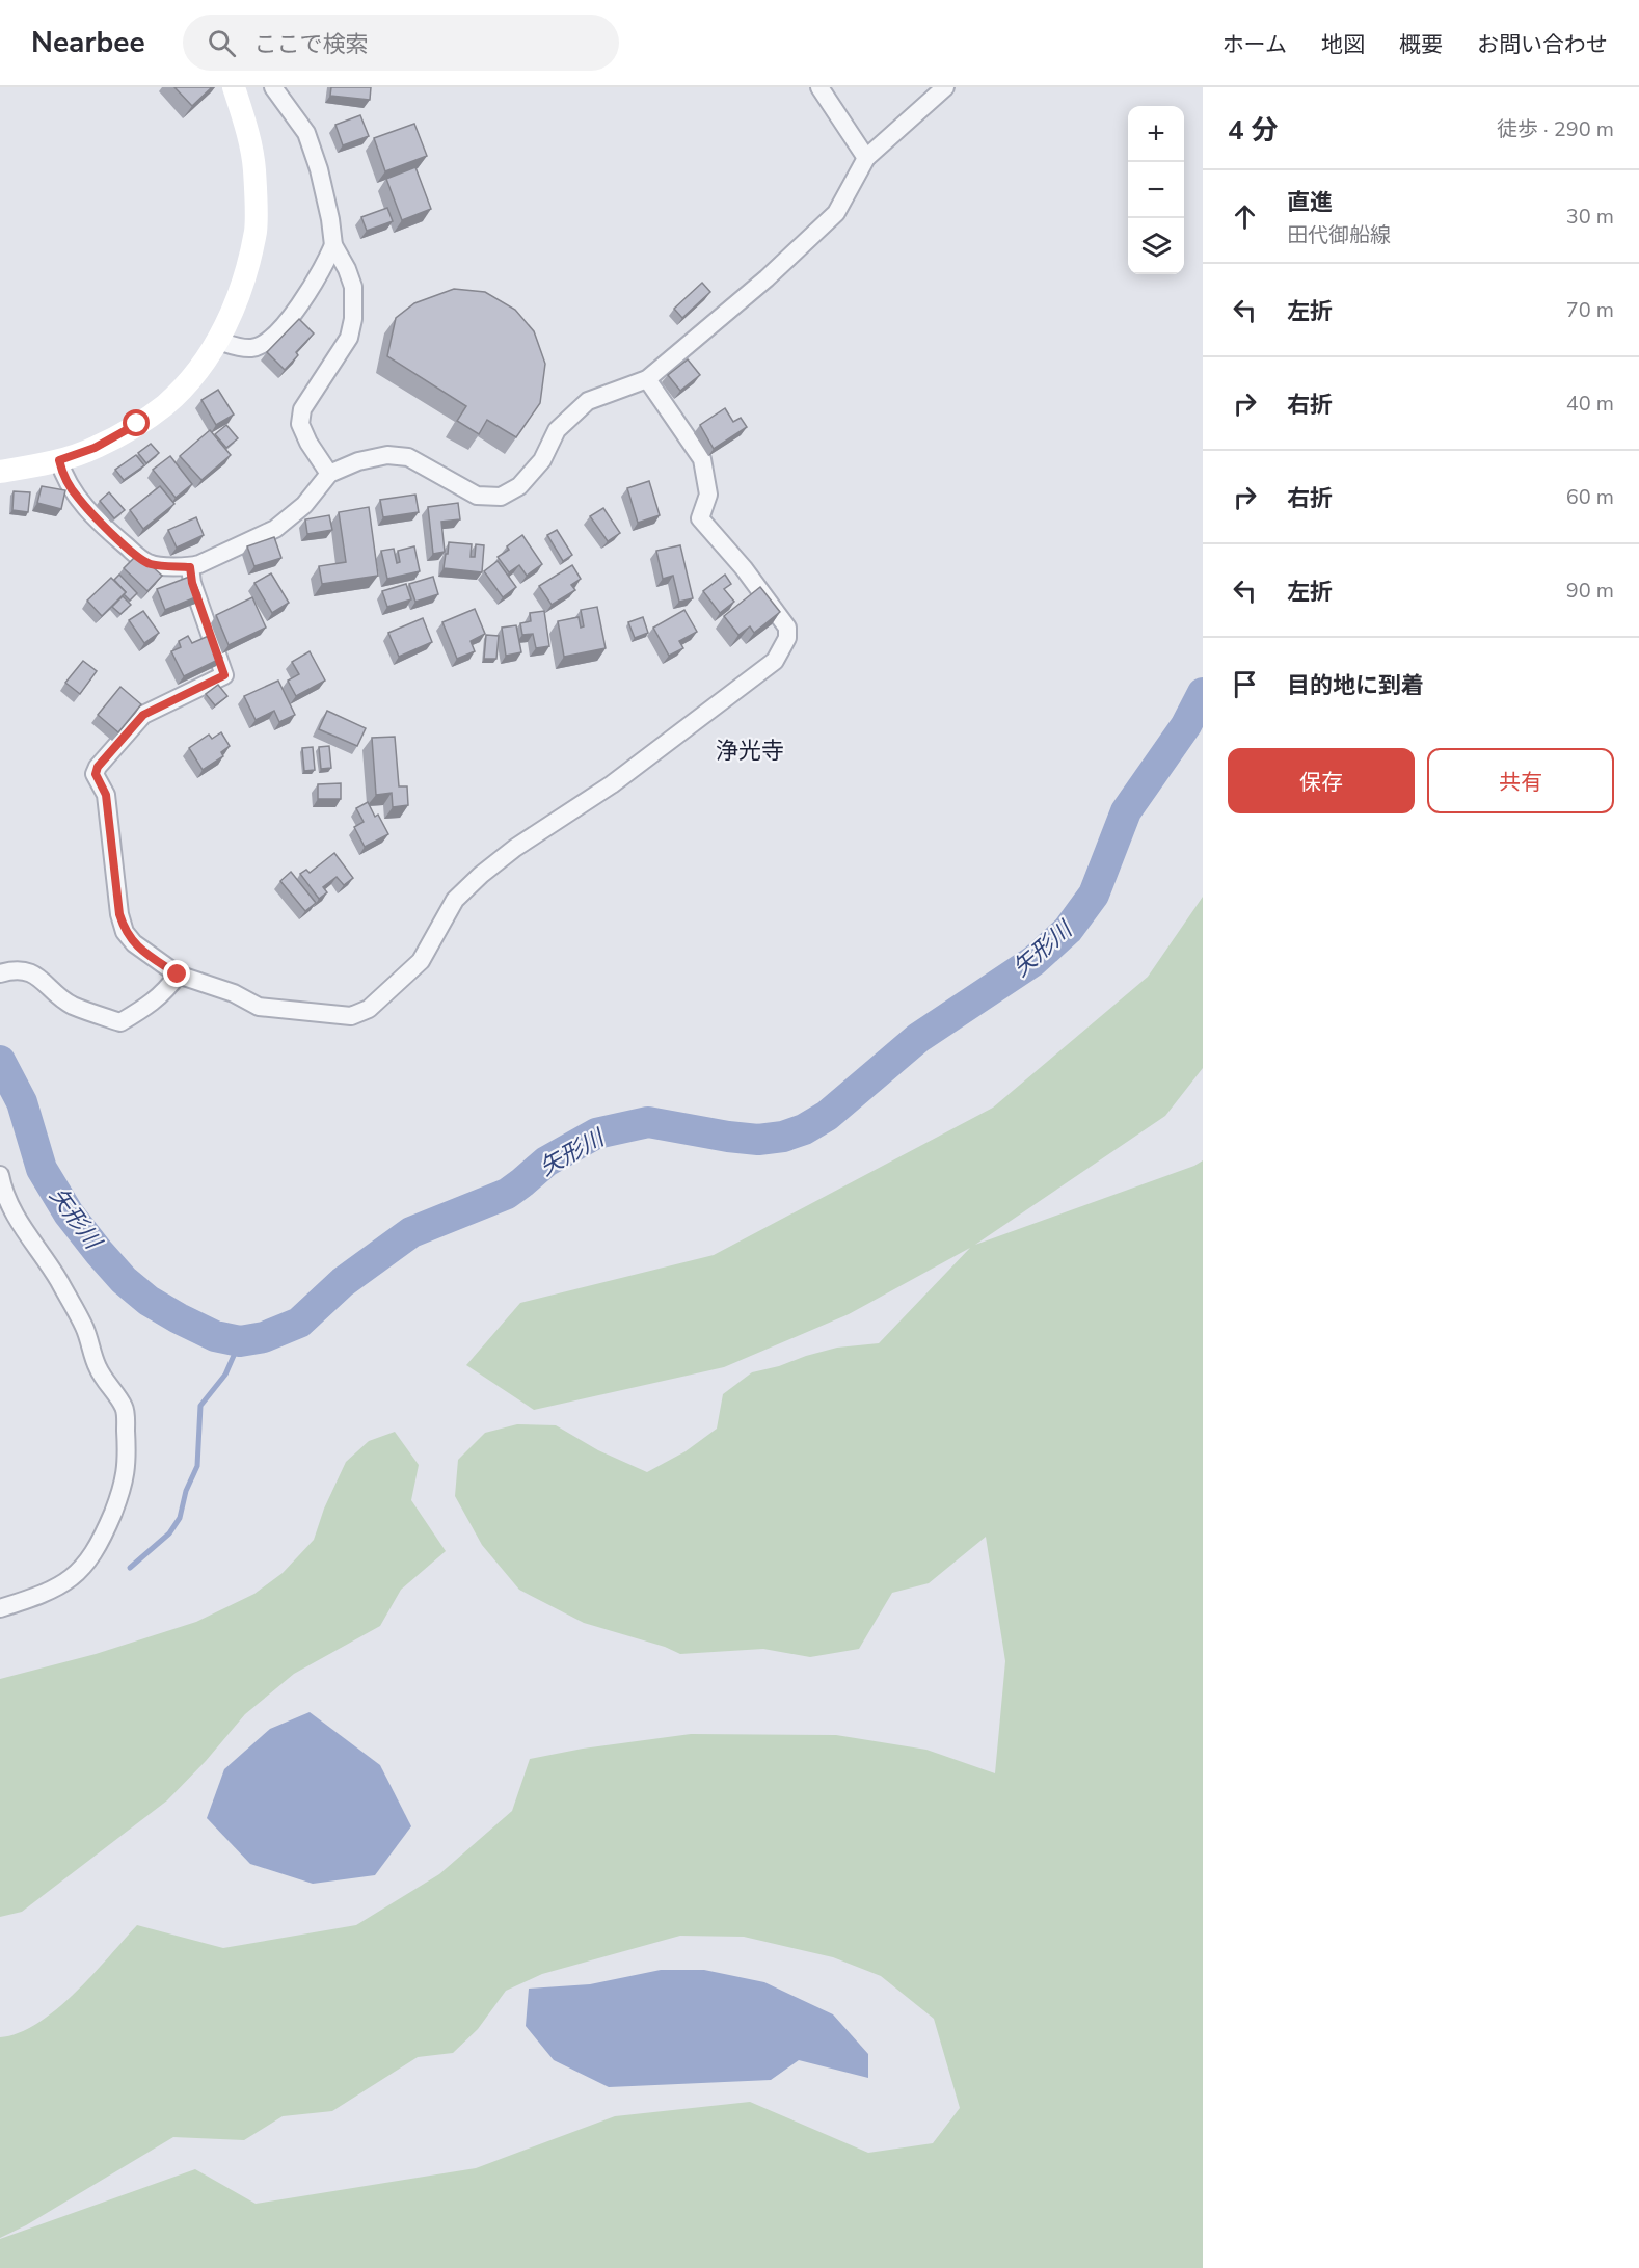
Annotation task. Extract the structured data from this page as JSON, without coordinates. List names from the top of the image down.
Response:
{
  "districts": ["浄光寺"],
  "water": ["矢形川"],
  "page": {
    "header": "Nearbee",
    "search": "ここで検索",
    "nav": [
      "ホーム",
      "地図",
      "概要",
      "お問い合わせ"
    ],
    "heading": ["4 分", "徒歩 · 290 m"],
    "map_buttons": ["+", "−"],
    "list": [
      ["直進", "田代御船線", "30 m"],
      ["左折", "70 m"],
      ["右折", "40 m"],
      ["右折", "60 m"],
      ["左折", "90 m"],
      "目的地に到着"
    ],
    "buttons": ["保存", "共有"]
  }
}
